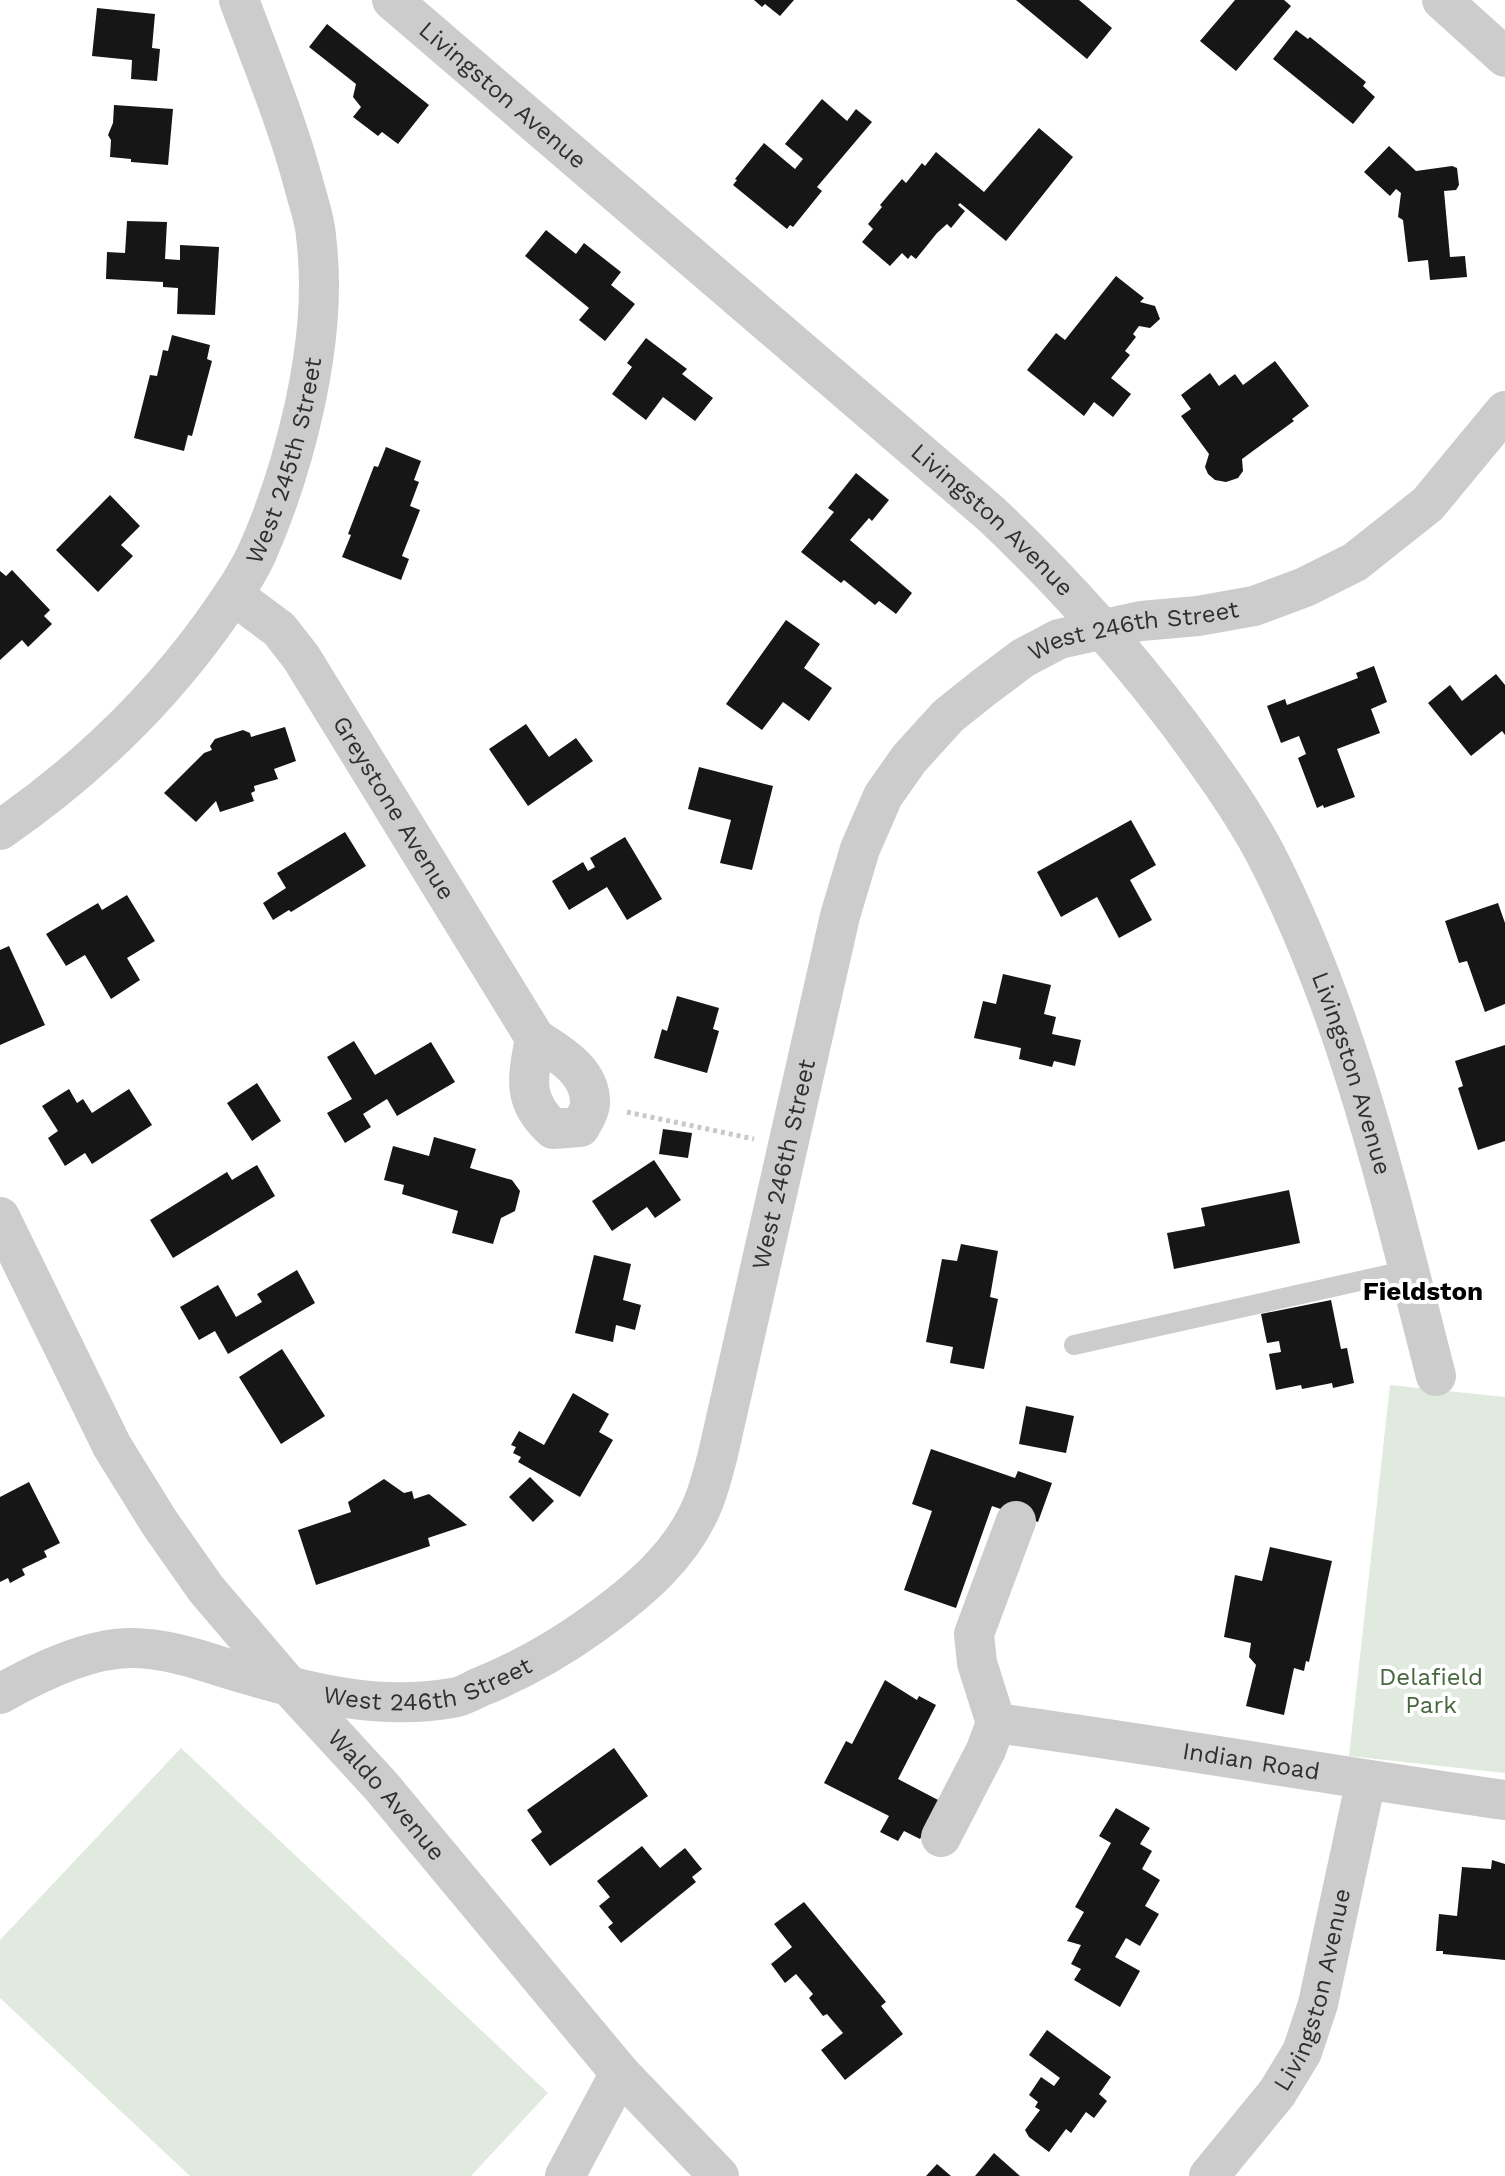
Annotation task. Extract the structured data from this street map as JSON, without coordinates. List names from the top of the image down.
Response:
{
  "streets": {
    "street": [
      "Livingston Avenue",
      "West 245th Street",
      "West 246th Street",
      "Greystone Avenue",
      "Indian Road",
      "Waldo Avenue"
    ]
  },
  "crossings": [
    ["Livingston Avenue", "West 246th Street"],
    ["Livingston Avenue", "Indian Road"],
    ["West 245th Street", "Greystone Avenue"],
    ["West 246th Street", "Waldo Avenue"]
  ],
  "districts": ["Fieldston"],
  "parks": ["Delafield Park"]
}
